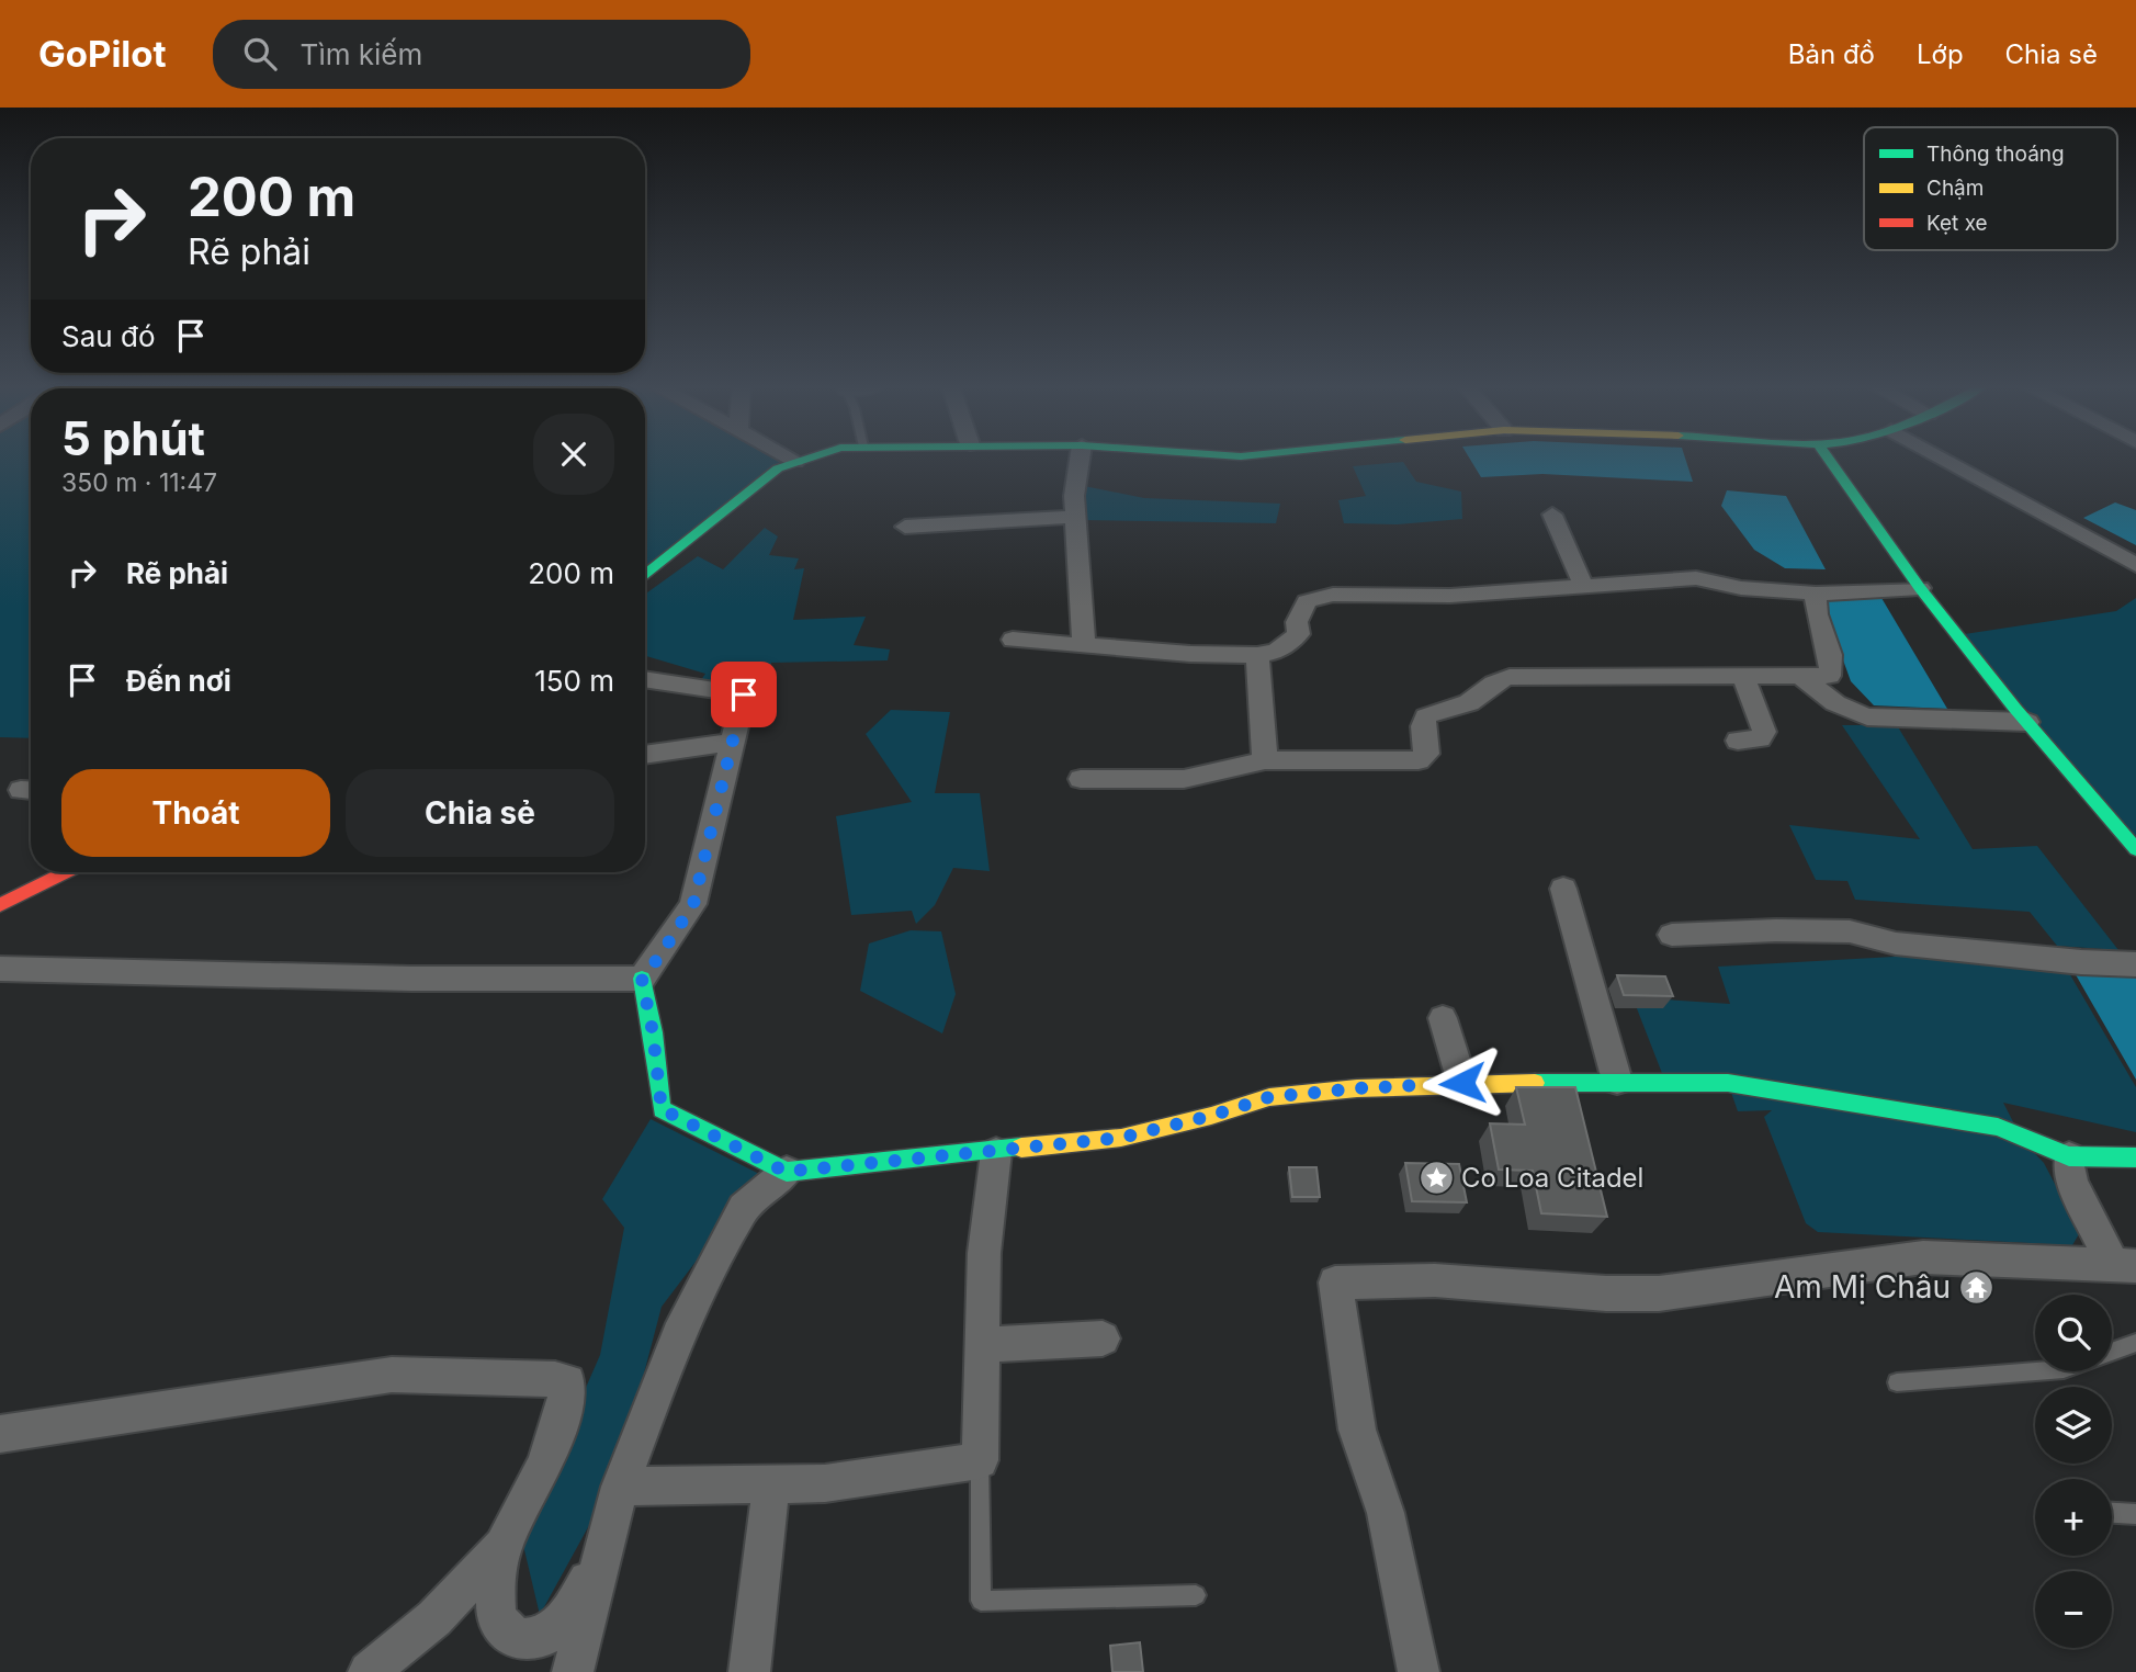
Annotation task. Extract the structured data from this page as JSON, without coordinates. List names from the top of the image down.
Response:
{
  "places": {
    "place": ["Co Loa Citadel"],
    "temple": ["Am Mị Châu"]
  },
  "legend": ["Thông thoáng", "Chậm", "Kẹt xe"],
  "page": {
    "header": "GoPilot",
    "search": "Tìm kiếm",
    "nav": ["Bản đồ", "Lớp", "Chia sẻ"],
    "turn": ["200 m", "Rẽ phải"],
    "then": "Sau đó",
    "heading": ["5 phút", "350 m · 11:47"],
    "list": [
      {
        "name": "Rẽ phải",
        "value": "200 m"
      },
      {
        "name": "Đến nơi",
        "value": "150 m"
      }
    ],
    "buttons": ["Thoát", "Chia sẻ"],
    "map_buttons": ["+", "−"]
  }
}
